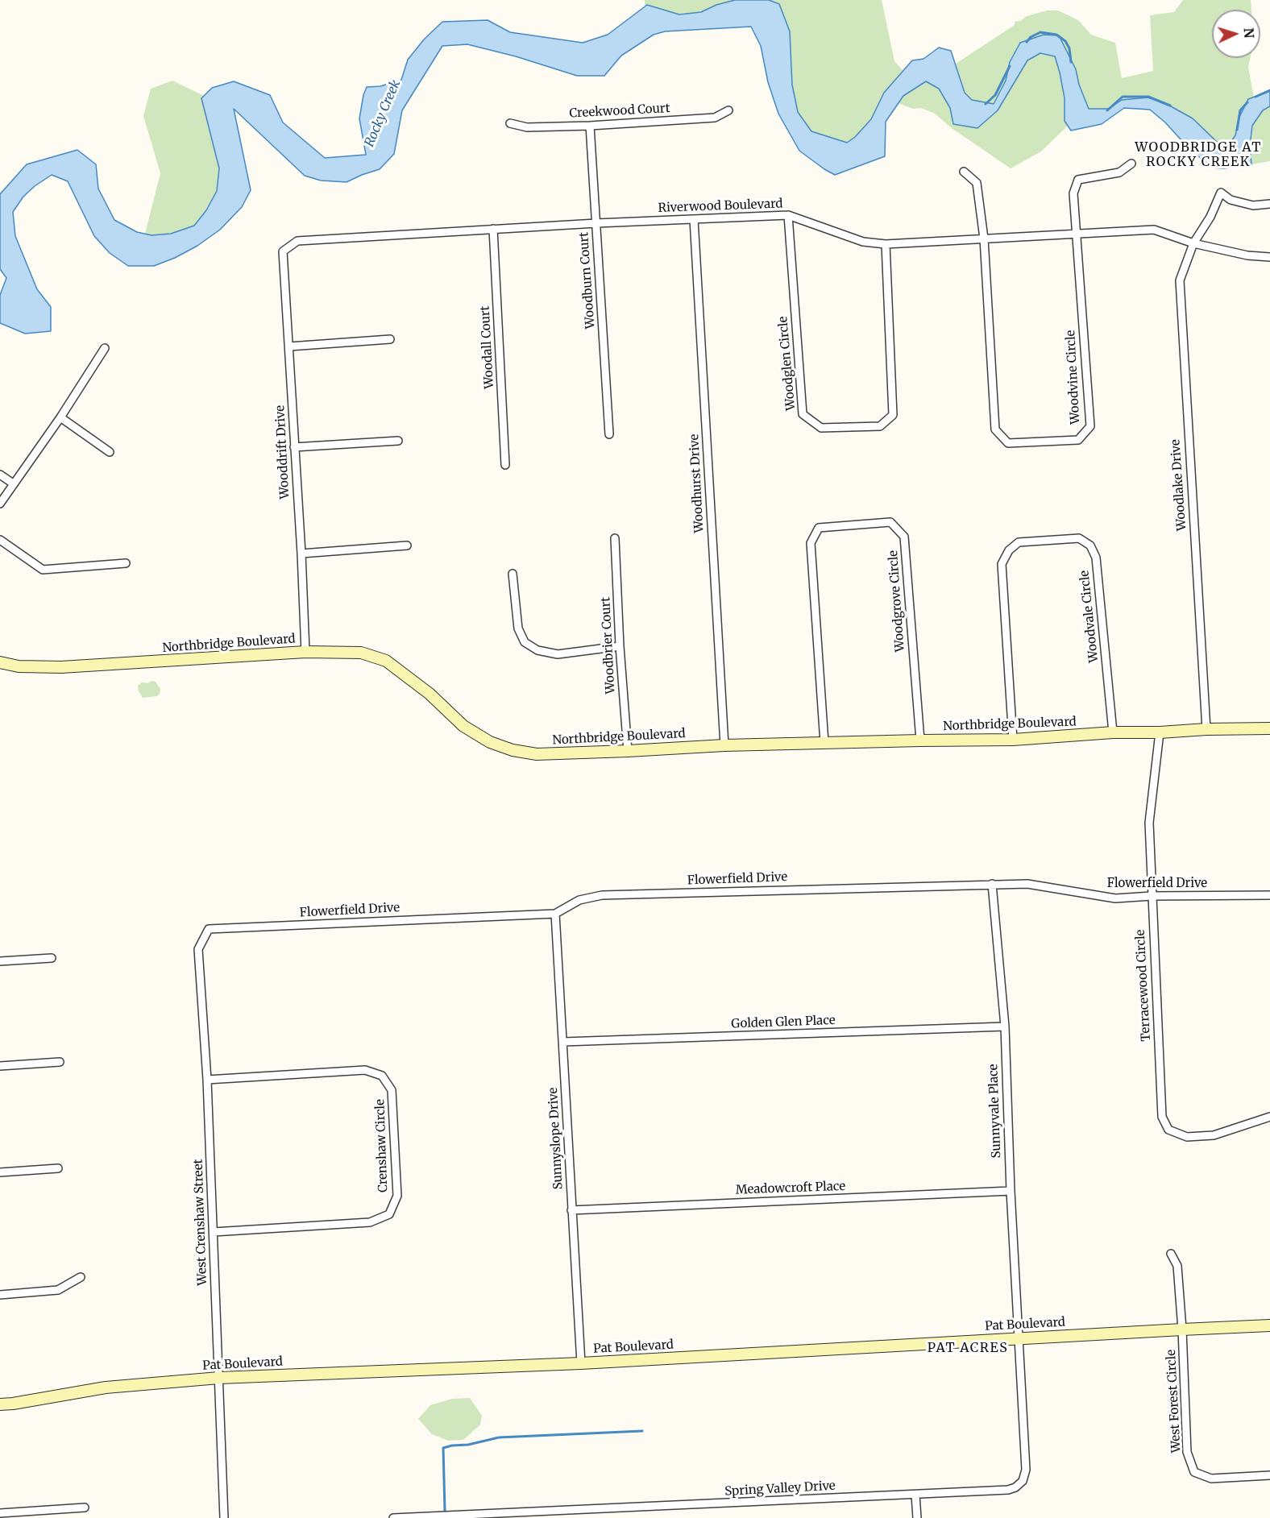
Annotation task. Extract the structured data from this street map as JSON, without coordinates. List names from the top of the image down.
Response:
{
  "streets": {
    "street": [
      "Creekwood Court",
      "Riverwood Boulevard",
      "Woodburn Court",
      "Woodall Court",
      "Woodglen Circle",
      "Woodvine Circle",
      "Wooddrift Drive",
      "Woodhurst Drive",
      "Woodlake Drive",
      "Woodgrove Circle",
      "Woodvale Circle",
      "Northbridge Boulevard",
      "Woodbrier Court",
      "Flowerfield Drive",
      "Terracewood Circle",
      "Golden Glen Place",
      "Sunnyvale Place",
      "Sunnyslope Drive",
      "Crenshaw Circle",
      "Meadowcroft Place",
      "West Crenshaw Street",
      "Pat Boulevard",
      "West Forest Circle",
      "Spring Valley Drive"
    ]
  },
  "crossings": [
    ["Creekwood Court", "Woodburn Court"],
    ["Riverwood Boulevard", "Woodburn Court"],
    ["Riverwood Boulevard", "Woodall Court"],
    ["Riverwood Boulevard", "Woodglen Circle"],
    ["Riverwood Boulevard", "Woodvine Circle"],
    ["Riverwood Boulevard", "Wooddrift Drive"],
    ["Riverwood Boulevard", "Woodhurst Drive"],
    ["Riverwood Boulevard", "Woodlake Drive"],
    ["Wooddrift Drive", "Northbridge Boulevard"],
    ["Woodhurst Drive", "Northbridge Boulevard"],
    ["Woodlake Drive", "Northbridge Boulevard"],
    ["Woodgrove Circle", "Northbridge Boulevard"],
    ["Woodvale Circle", "Northbridge Boulevard"],
    ["Northbridge Boulevard", "Woodbrier Court"],
    ["Northbridge Boulevard", "Terracewood Circle"],
    ["Flowerfield Drive", "Terracewood Circle"],
    ["Flowerfield Drive", "Sunnyvale Place"],
    ["Flowerfield Drive", "Sunnyslope Drive"],
    ["Flowerfield Drive", "West Crenshaw Street"],
    ["Golden Glen Place", "Sunnyvale Place"],
    ["Golden Glen Place", "Sunnyslope Drive"],
    ["Sunnyvale Place", "Meadowcroft Place"],
    ["Sunnyvale Place", "Pat Boulevard"],
    ["Sunnyvale Place", "Spring Valley Drive"],
    ["Sunnyslope Drive", "Meadowcroft Place"],
    ["Sunnyslope Drive", "Pat Boulevard"],
    ["Crenshaw Circle", "West Crenshaw Street"],
    ["West Crenshaw Street", "Pat Boulevard"],
    ["Pat Boulevard", "West Forest Circle"],
    ["Pat Boulevard", "Spring Valley Drive"]
  ],
  "districts": ["WOODBRIDGE AT ROCKY CREEK", "PAT ACRES"],
  "water": ["Rocky Creek"],
  "north": "right"
}
